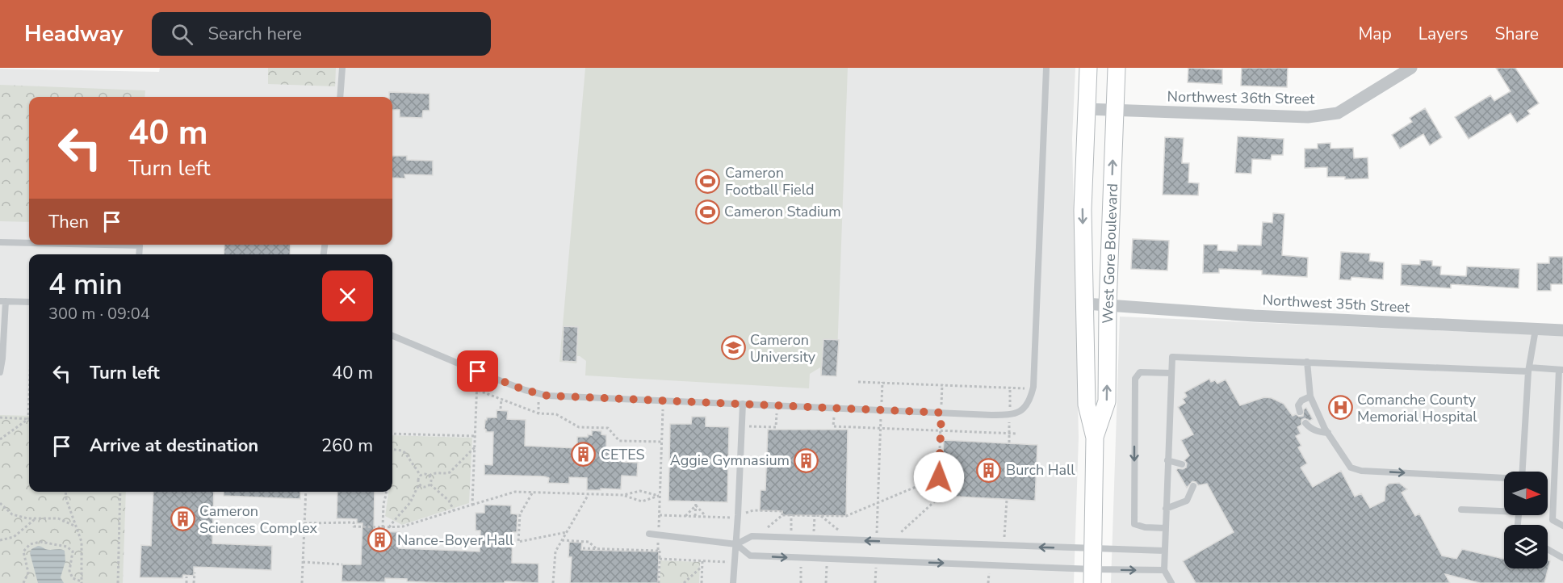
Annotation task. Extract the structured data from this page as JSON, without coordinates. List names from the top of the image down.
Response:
{
  "streets": {
    "main road": ["West Gore Boulevard"],
    "street": ["Northwest 36th Street", "Northwest 35th Street"]
  },
  "crossings": [
    ["Northwest 36th Street", "West Gore Boulevard"],
    ["West Gore Boulevard", "Northwest 35th Street"]
  ],
  "places": {
    "sports": ["Cameron Football Field", "Cameron Stadium"],
    "school or university": ["Cameron University"],
    "hospital": ["Comanche County Memorial Hospital"],
    "building": [
      "CETES",
      "Aggie Gymnasium",
      "Burch Hall",
      "Cameron Sciences Complex",
      "Nance-Boyer Hall"
    ]
  },
  "north": "right",
  "page": {
    "header": "Headway",
    "search": "Search here",
    "nav": ["Map", "Layers", "Share"],
    "turn": ["40 m", "Turn left"],
    "then": "Then",
    "heading": ["4 min", "300 m · 09:04"],
    "list": [
      {
        "name": "Turn left",
        "value": "40 m"
      },
      {
        "name": "Arrive at destination",
        "value": "260 m"
      }
    ]
  }
}
